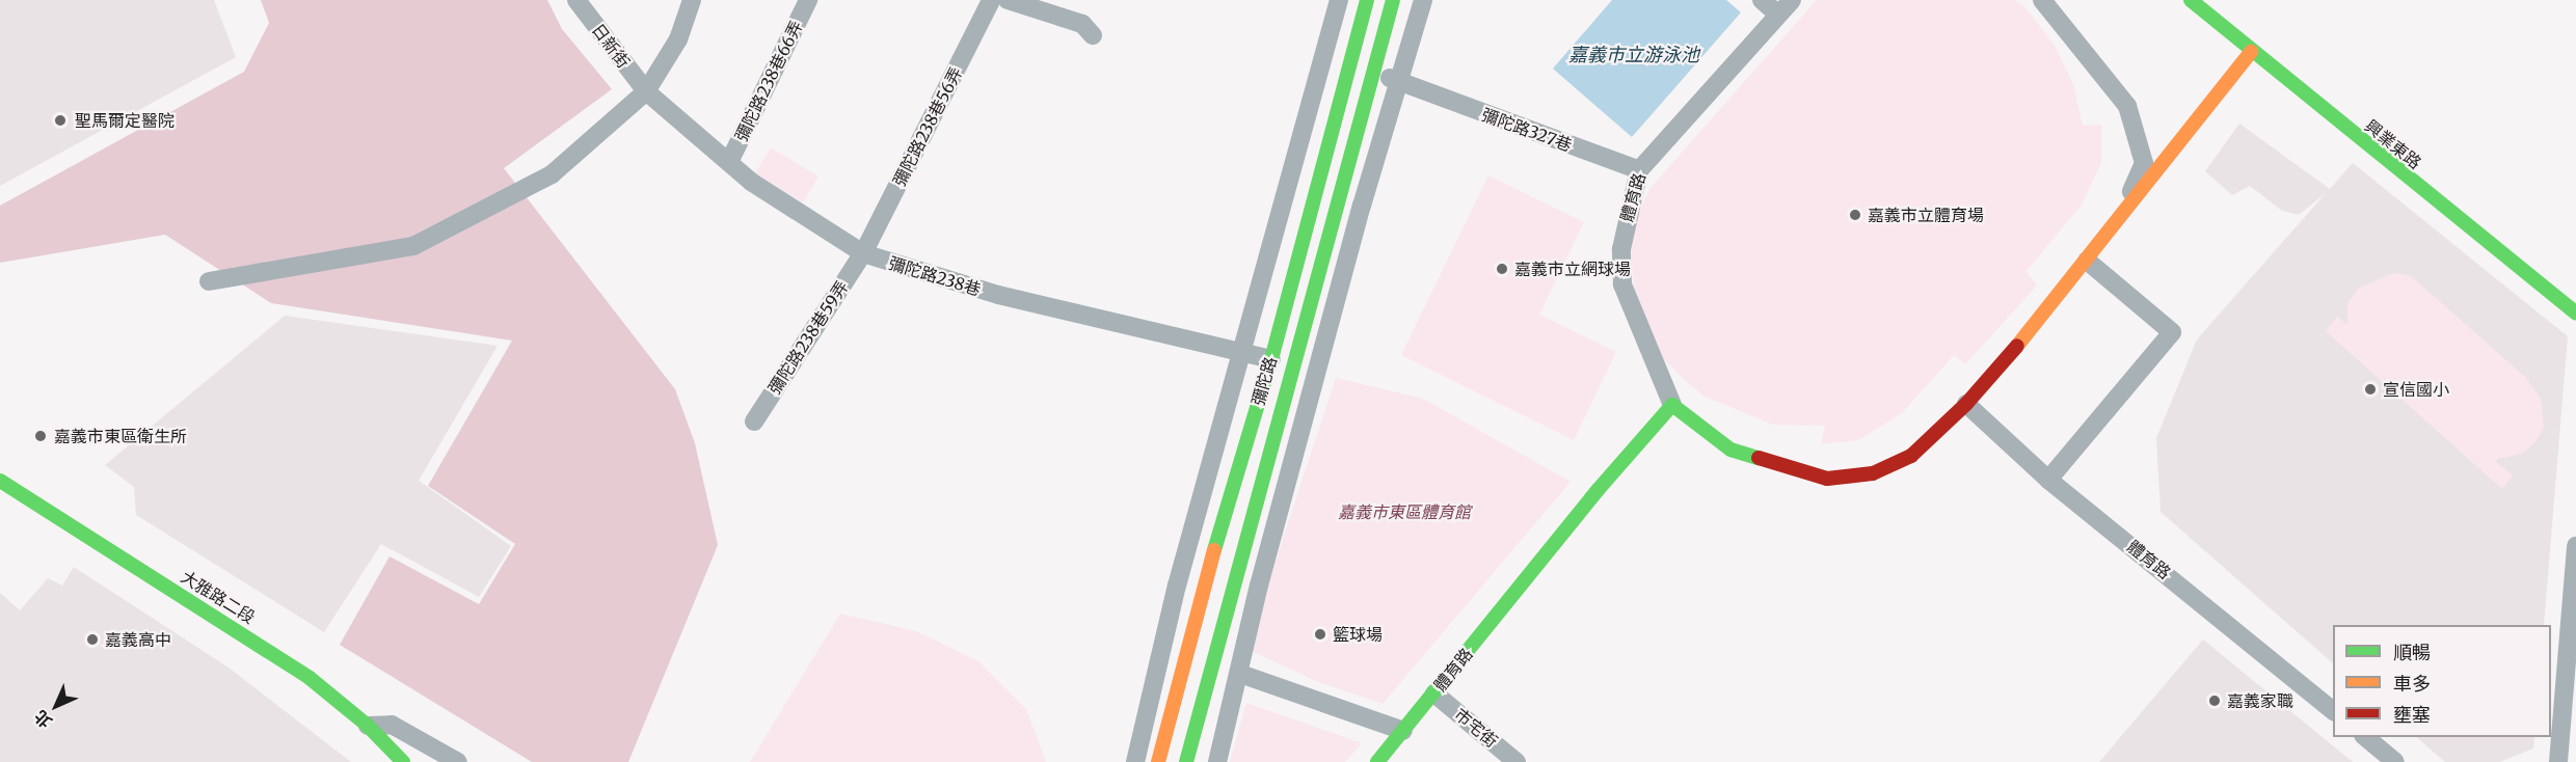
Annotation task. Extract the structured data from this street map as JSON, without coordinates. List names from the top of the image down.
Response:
{
  "streets": {
    "street": [
      "日新街",
      "彌陀路238巷66弄",
      "彌陀路238巷56弄",
      "彌陀路327巷",
      "興業東路",
      "體育路",
      "彌陀路238巷",
      "彌陀路238巷59弄",
      "彌陀路",
      "大雅路二段",
      "市宅街"
    ]
  },
  "crossings": [
    ["日新街", "彌陀路238巷"],
    ["彌陀路238巷66弄", "彌陀路238巷"],
    ["彌陀路238巷56弄", "彌陀路238巷"],
    ["彌陀路238巷56弄", "彌陀路238巷59弄"],
    ["彌陀路327巷", "體育路"],
    ["彌陀路327巷", "彌陀路"],
    ["體育路", "市宅街"],
    ["彌陀路238巷", "彌陀路238巷59弄"],
    ["彌陀路238巷", "彌陀路"]
  ],
  "water": ["嘉義市立游泳池"],
  "parks": ["嘉義市東區體育館"],
  "places": [
    "聖馬爾定醫院",
    "嘉義市立體育場",
    "嘉義市立網球場",
    "宣信國小",
    "嘉義市東區衛生所",
    "籃球場",
    "嘉義高中",
    "嘉義家職"
  ],
  "legend": ["順暢", "車多", "壅塞"],
  "north": "bottom left"
}
